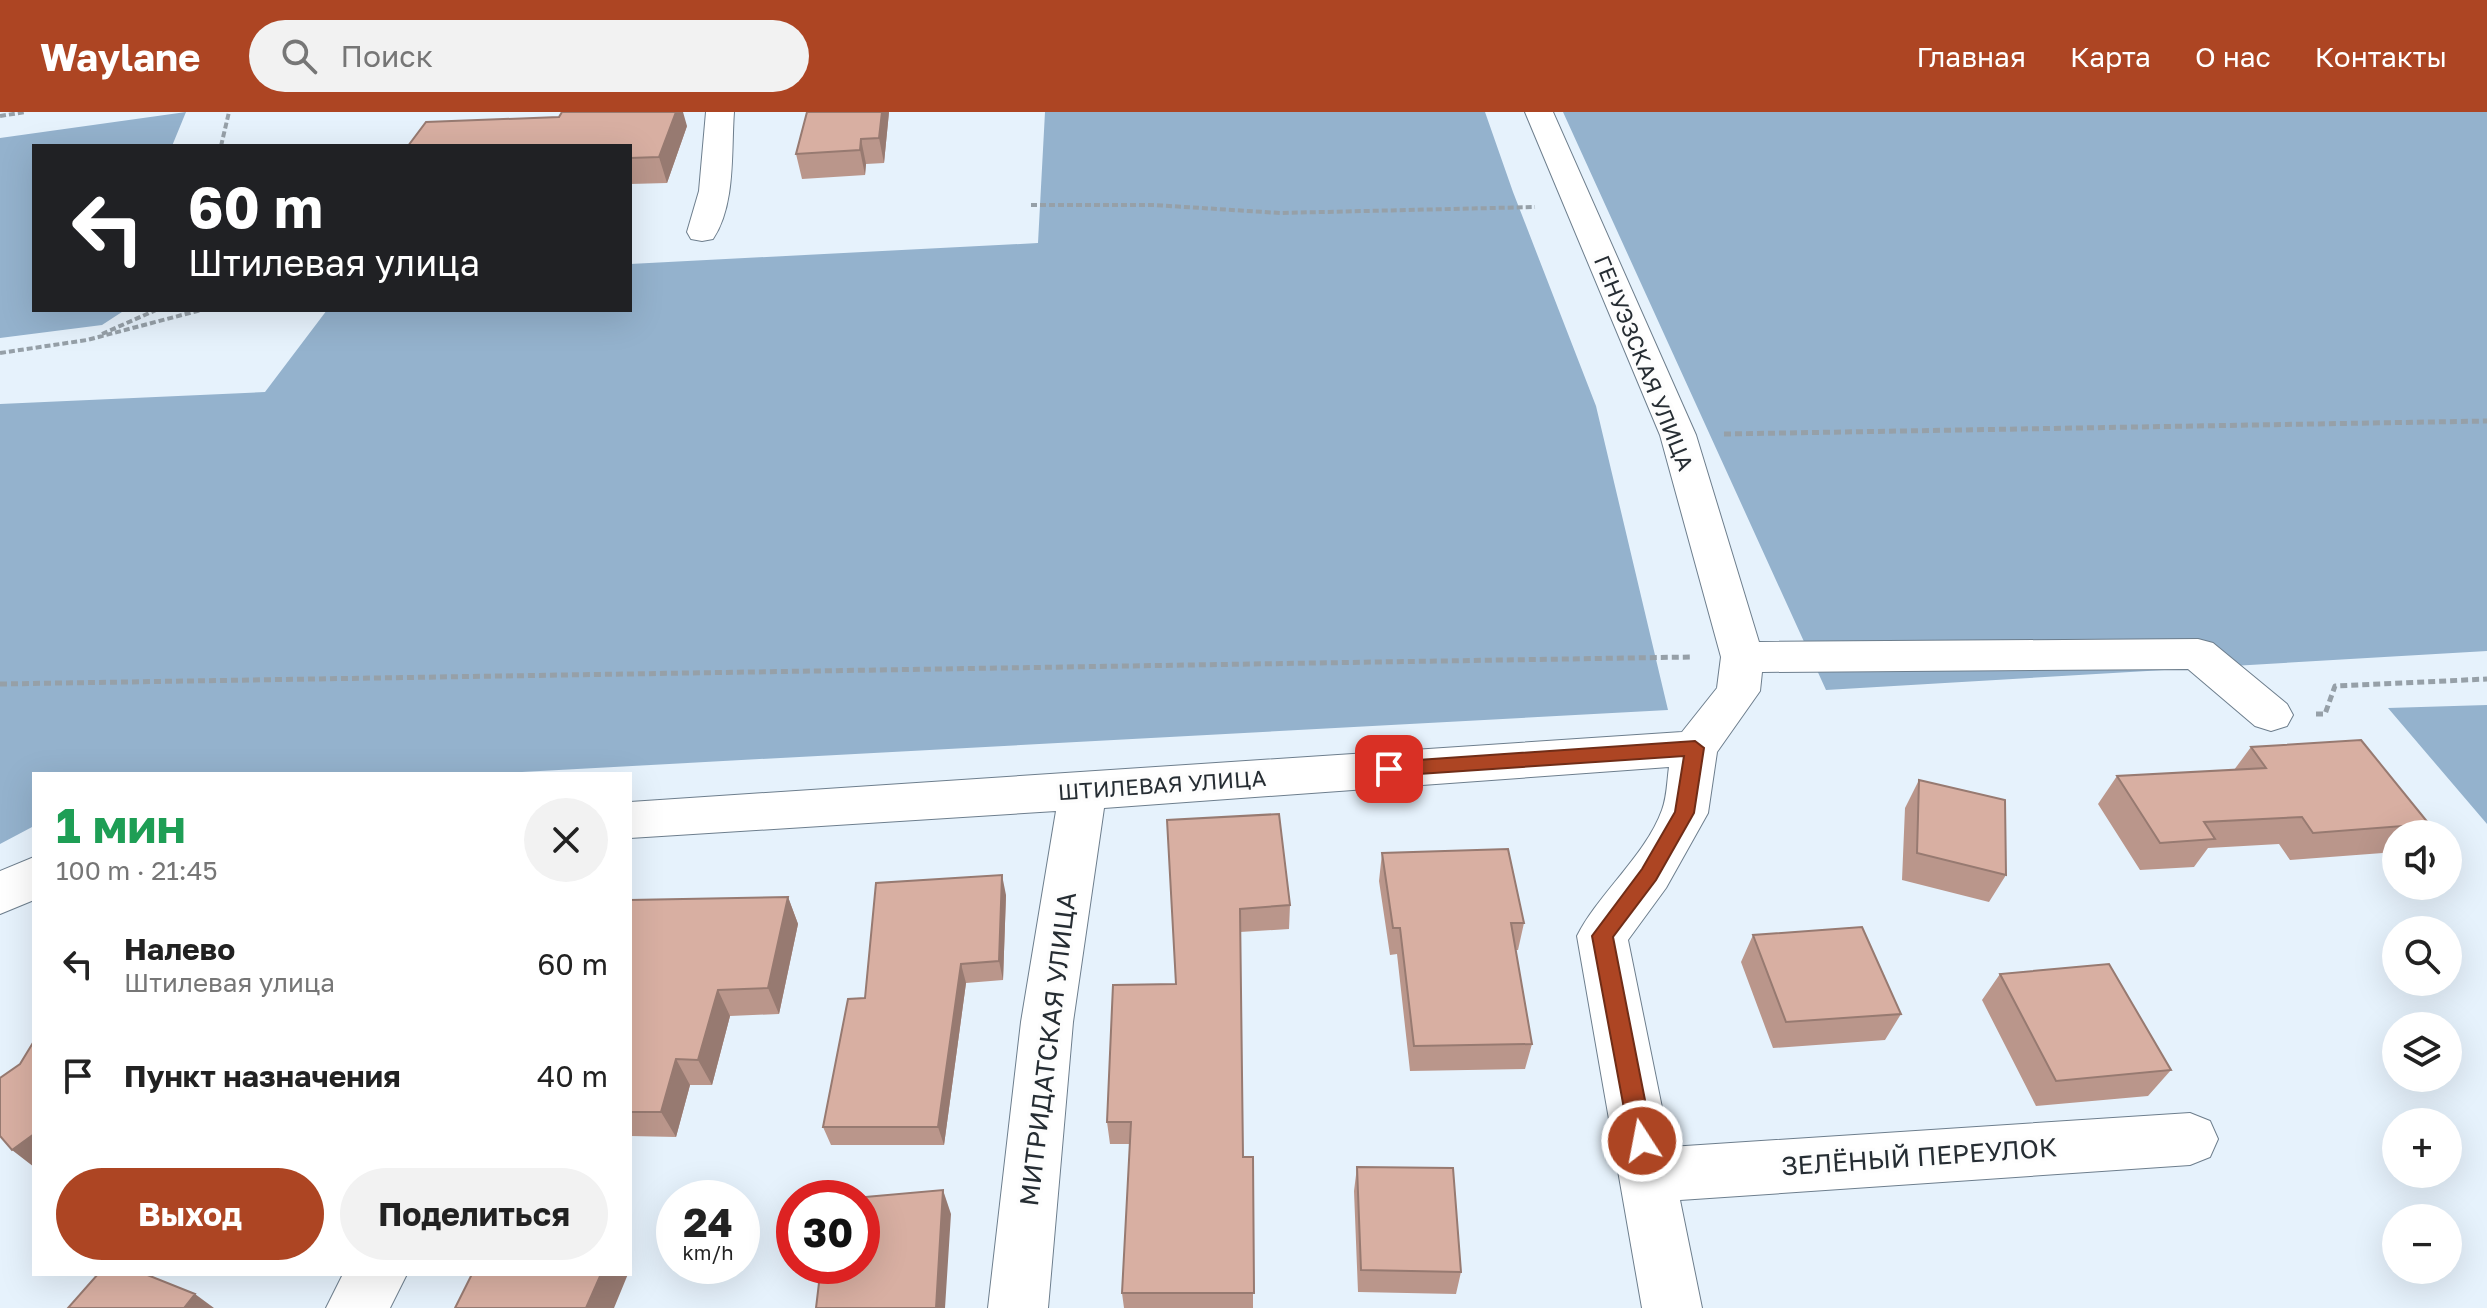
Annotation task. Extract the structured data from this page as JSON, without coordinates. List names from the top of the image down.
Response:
{
  "streets": {
    "street": [
      "ГЕНУЭЗСКАЯ УЛИЦА",
      "ШТИЛЕВАЯ УЛИЦА",
      "МИТРИДАТСКАЯ УЛИЦА",
      "ЗЕЛЁНЫЙ ПЕРЕУЛОК"
    ]
  },
  "crossings": [
    ["ГЕНУЭЗСКАЯ УЛИЦА", "ШТИЛЕВАЯ УЛИЦА"],
    ["ШТИЛЕВАЯ УЛИЦА", "МИТРИДАТСКАЯ УЛИЦА"]
  ],
  "page": {
    "header": "Waylane",
    "search": "Поиск",
    "nav": [
      "Главная",
      "Карта",
      "О нас",
      "Контакты"
    ],
    "turn": ["60 m", "Штилевая улица"],
    "heading": ["1 мин", "100 m · 21:45"],
    "map_buttons": ["+", "−"],
    "list": [
      {
        "name": "Налево",
        "note": "Штилевая улица",
        "value": "60 m"
      },
      {
        "name": "Пункт назначения",
        "value": "40 m"
      }
    ],
    "buttons": ["Выход", "Поделиться"],
    "speed": "24 km/h",
    "limit": "30"
  }
}
